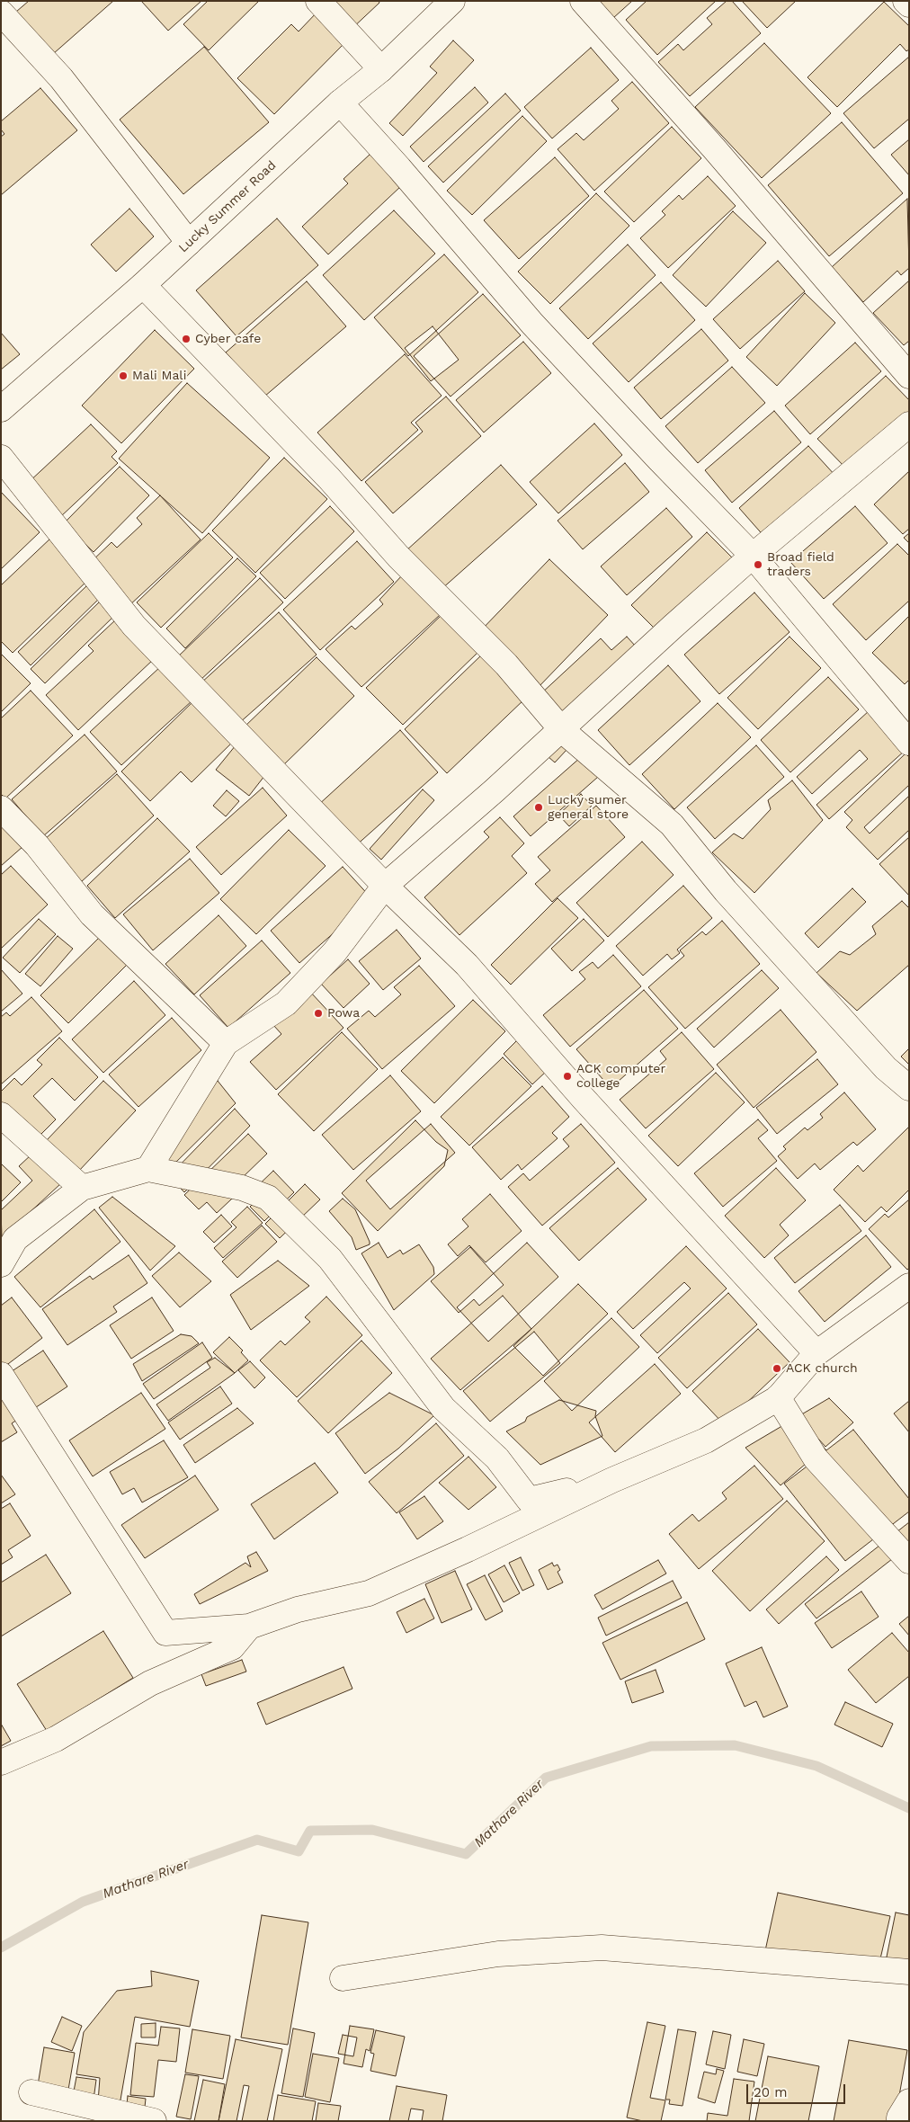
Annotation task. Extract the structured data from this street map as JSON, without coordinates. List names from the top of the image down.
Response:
{
  "streets": {
    "street": ["Lucky Summer Road"]
  },
  "water": ["Mathare River"],
  "places": [
    "Cyber cafe",
    "Mali Mali",
    "Broad field traders",
    "Lucky sumer general store",
    "Powa",
    "ACK computer college",
    "ACK church"
  ],
  "scale_bar": "20 m"
}
